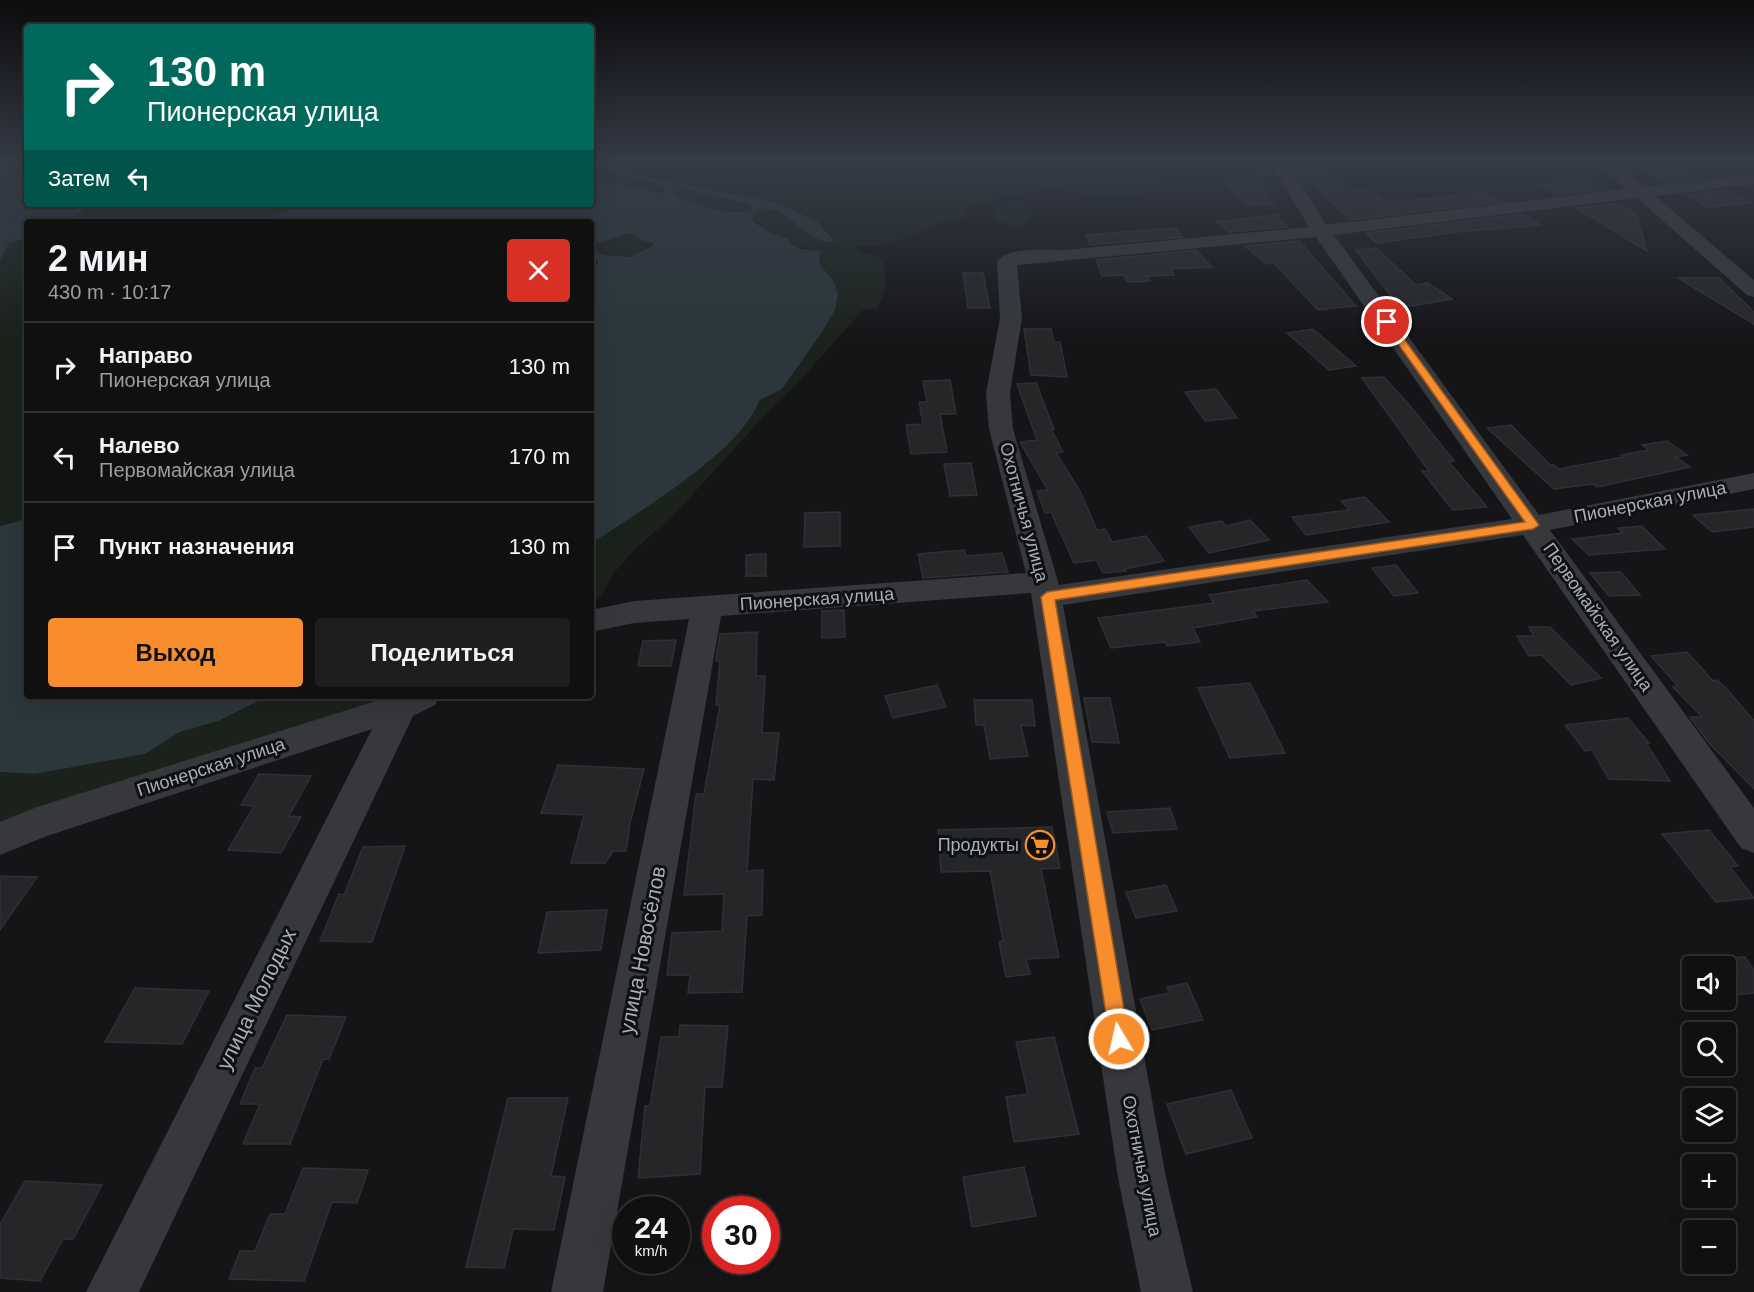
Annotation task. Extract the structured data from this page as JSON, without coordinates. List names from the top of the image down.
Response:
{
  "streets": {
    "street": [
      "Пионерская улица",
      "Охотничья улица",
      "Первомайская улица",
      "улица Новосёлов",
      "улица Молодых"
    ]
  },
  "crossings": [
    ["Пионерская улица", "Охотничья улица"],
    ["Пионерская улица", "Первомайская улица"],
    ["Пионерская улица", "улица Новосёлов"],
    ["Пионерская улица", "улица Молодых"],
    ["Охотничья улица", "Первомайская улица"]
  ],
  "places": {
    "supermarket": ["Продукты"]
  },
  "page": {
    "turn": ["130 m", "Пионерская улица"],
    "then": "Затем",
    "heading": ["2 мин", "430 m · 10:17"],
    "list": [
      {
        "name": "Направо",
        "note": "Пионерская улица",
        "value": "130 m"
      },
      {
        "name": "Налево",
        "note": "Первомайская улица",
        "value": "170 m"
      },
      {
        "name": "Пункт назначения",
        "value": "130 m"
      }
    ],
    "buttons": ["Выход", "Поделиться"],
    "map_buttons": ["+", "−"],
    "speed": "24 km/h",
    "limit": "30"
  }
}
